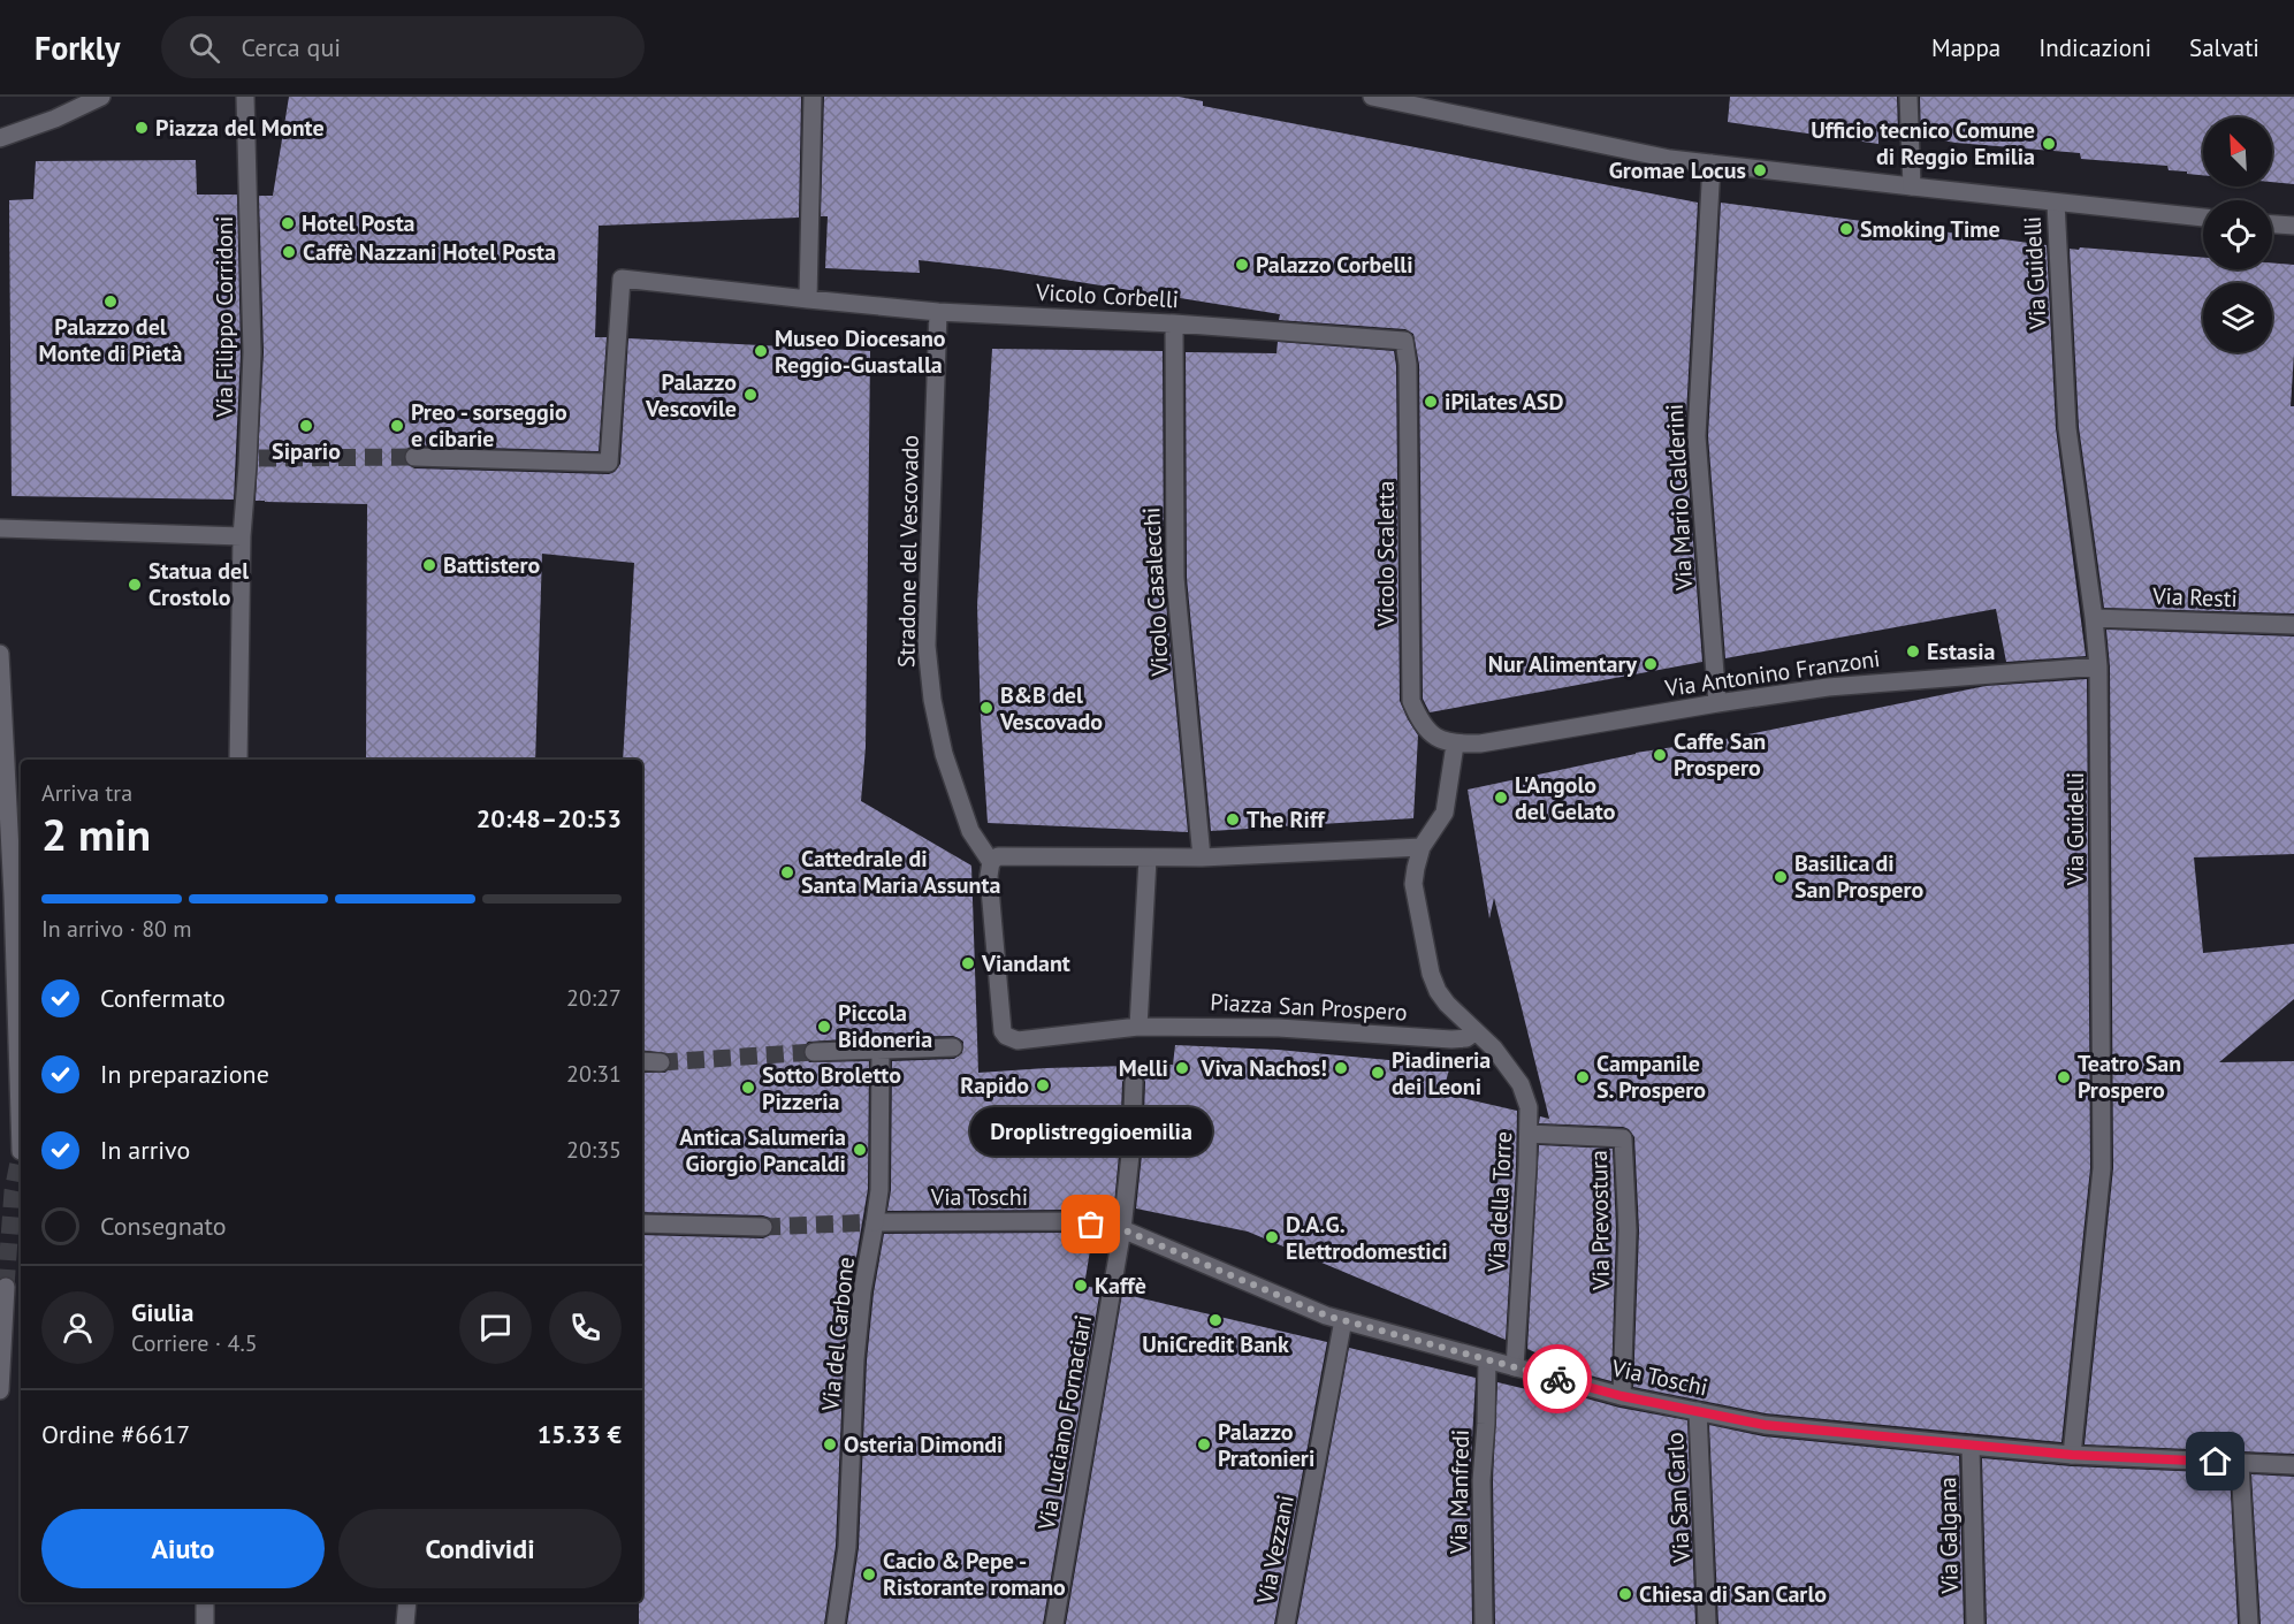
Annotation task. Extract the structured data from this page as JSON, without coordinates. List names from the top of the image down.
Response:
{
  "streets": {
    "street": [
      "Via Guidelli",
      "Vicolo Corbelli",
      "Via Filippo Corridoni",
      "Via Mario Calderini",
      "Stradone del Vescovado",
      "Vicolo Scaletta",
      "Vicolo Casalecchi",
      "Via Resti",
      "Via Antonino Franzoni",
      "Piazza San Prospero",
      "Via Toschi",
      "Via della Torre",
      "Via Prevostura",
      "Via del Carbone",
      "Via Luciano Fornaciari",
      "Via Manfredi",
      "Via San Carlo",
      "Via Galgana",
      "Via Vezzani"
    ]
  },
  "crossings": [
    ["Via Guidelli", "Via Resti"],
    ["Via Guidelli", "Via Antonino Franzoni"],
    ["Via Guidelli", "Via Toschi"],
    ["Vicolo Corbelli", "Stradone del Vescovado"],
    ["Vicolo Corbelli", "Vicolo Scaletta"],
    ["Vicolo Corbelli", "Vicolo Casalecchi"],
    ["Via Mario Calderini", "Via Antonino Franzoni"],
    ["Stradone del Vescovado", "Piazza San Prospero"],
    ["Vicolo Scaletta", "Via Antonino Franzoni"],
    ["Vicolo Scaletta", "Piazza San Prospero"],
    ["Via Antonino Franzoni", "Piazza San Prospero"],
    ["Piazza San Prospero", "Via della Torre"],
    ["Via Toschi", "Via della Torre"],
    ["Via Toschi", "Via Prevostura"],
    ["Via Toschi", "Via del Carbone"],
    ["Via Toschi", "Via Luciano Fornaciari"],
    ["Via Toschi", "Via Manfredi"],
    ["Via Toschi", "Via San Carlo"],
    ["Via Toschi", "Via Galgana"],
    ["Via Toschi", "Via Vezzani"],
    ["Via della Torre", "Via Prevostura"]
  ],
  "places": [
    "Piazza del Monte",
    "Ufficio tecnico Comune di Reggio Emilia",
    "Gromae Locus",
    "Hotel Posta",
    "Smoking Time",
    "Caffè Nazzani Hotel Posta",
    "Palazzo Corbelli",
    "Palazzo del Monte di Pietà",
    "Museo Diocesano Reggio-Guastalla",
    "Palazzo Vescovile",
    "iPilates ASD",
    "Sipario",
    "Preo - sorseggio e cibarie",
    "Battistero",
    "Statua del Crostolo",
    "Estasia",
    "Nur Alimentary",
    "B&B del Vescovado",
    "Caffe San Prospero",
    "L'Angolo del Gelato",
    "The Riff",
    "Cattedrale di Santa Maria Assunta",
    "Basilica di San Prospero",
    "Viandant",
    "Piccola Bidoneria",
    "Melli",
    "Viva Nachos!",
    "Piadineria dei Leoni",
    "Campanile S. Prospero",
    "Teatro San Prospero",
    "Rapido",
    "Sotto Broletto Pizzeria",
    "Antica Salumeria Giorgio Pancaldi",
    "Droplistreggioemilia",
    "D.A.G. Elettrodomestici",
    "Kaffè",
    "UniCredit Bank",
    "Osteria Dimondi",
    "Palazzo Pratonieri",
    "Cacio & Pepe - Ristorante romano",
    "Chiesa di San Carlo"
  ],
  "north": "top left",
  "page": {
    "header": "Forkly",
    "search": "Cerca qui",
    "nav": ["Mappa", "Indicazioni", "Salvati"],
    "heading": ["2 min", "Arriva tra", "20:48–20:53"],
    "panel": [
      "Giulia",
      "Corriere · 4.5",
      "Ordine #6617",
      "15.33 €"
    ],
    "bar": "In arrivo · 80 m",
    "list": [
      ["Confermato", "20:27"],
      ["In preparazione", "20:31"],
      ["In arrivo", "20:35"],
      "Consegnato"
    ],
    "bubble": "Droplistreggioemilia",
    "buttons": ["Aiuto", "Condividi"]
  }
}
